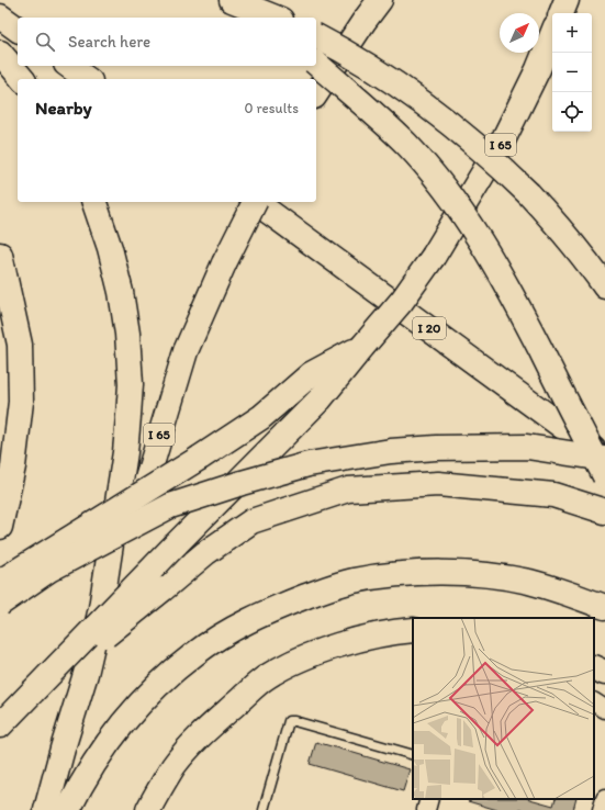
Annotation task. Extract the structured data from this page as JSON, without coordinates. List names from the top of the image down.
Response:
{
  "streets": {
    "highway": ["I 65", "I 20"]
  },
  "north": "top right",
  "page": {
    "map_buttons": ["+", "−"],
    "search": "Search here",
    "heading": ["Nearby", "0 results"]
  }
}
